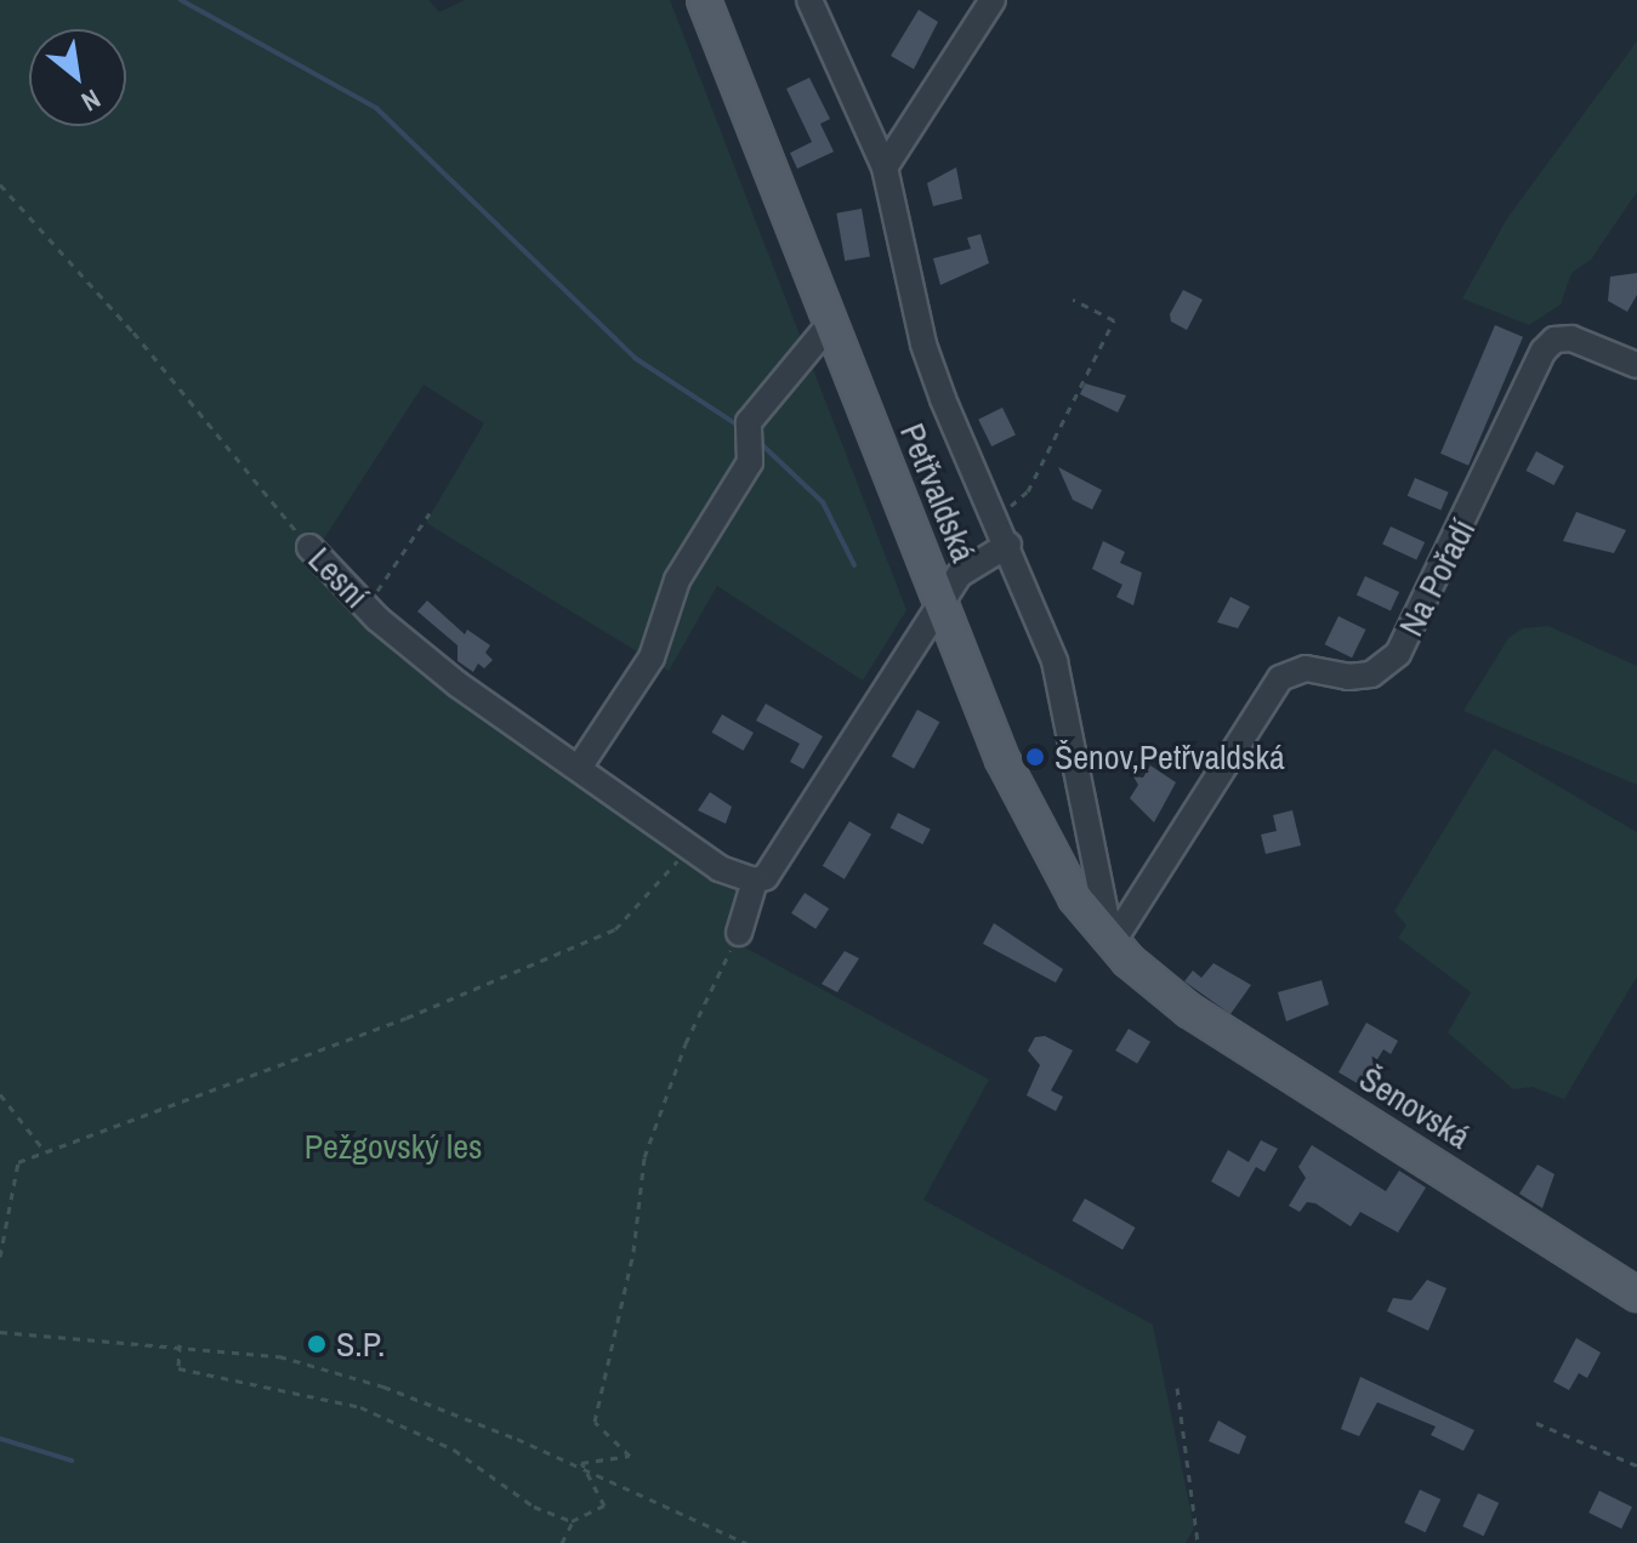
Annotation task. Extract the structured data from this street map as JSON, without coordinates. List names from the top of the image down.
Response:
{
  "streets": {
    "main road": ["Petřvaldská", "Šenovská"],
    "street": ["Lesní", "Na Pořadí"]
  },
  "crossings": [
    ["Petřvaldská", "Na Pořadí"],
    ["Petřvaldská", "Šenovská"]
  ],
  "parks": ["Pežgovský les"],
  "places": ["Šenov,Petřvaldská", "S.P."],
  "north": "bottom right"
}
